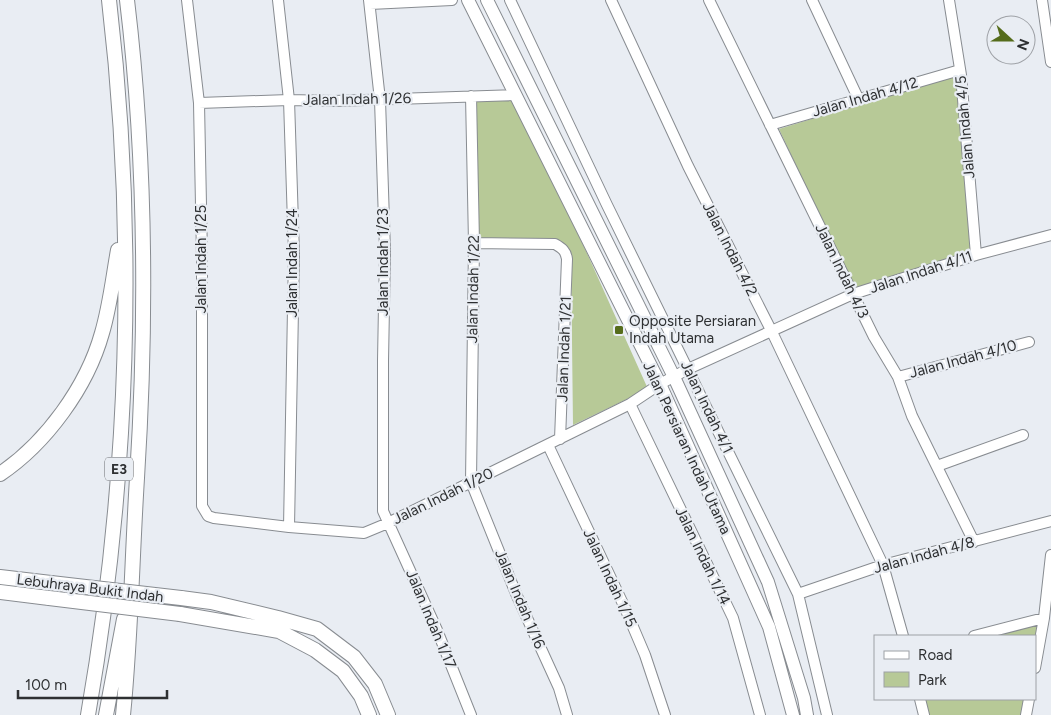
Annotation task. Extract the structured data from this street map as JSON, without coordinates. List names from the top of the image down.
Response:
{
  "streets": {
    "highway": ["E3", "Lebuhraya Bukit Indah"],
    "main road": ["Jalan Persiaran Indah Utama"],
    "street": [
      "Jalan Indah 4/12",
      "Jalan Indah 1/26",
      "Jalan Indah 4/5",
      "Jalan Indah 4/2",
      "Jalan Indah 1/25",
      "Jalan Indah 1/23",
      "Jalan Indah 1/24",
      "Jalan Indah 4/3",
      "Jalan Indah 4/11",
      "Jalan Indah 1/22",
      "Jalan Indah 1/21",
      "Jalan Indah 4/10",
      "Jalan Indah 4/1",
      "Jalan Indah 1/20",
      "Jalan Indah 4/8",
      "Jalan Indah 1/14",
      "Jalan Indah 1/15",
      "Jalan Indah 1/16",
      "Jalan Indah 1/17"
    ]
  },
  "crossings": [
    ["Jalan Indah 4/12", "Jalan Indah 4/5"],
    ["Jalan Indah 4/12", "Jalan Indah 4/3"],
    ["Jalan Indah 1/26", "Jalan Indah 1/25"],
    ["Jalan Indah 1/26", "Jalan Indah 1/23"],
    ["Jalan Indah 1/26", "Jalan Indah 1/24"],
    ["Jalan Indah 1/26", "Jalan Indah 1/22"],
    ["Jalan Indah 1/26", "Jalan Persiaran Indah Utama"],
    ["Jalan Indah 4/5", "Jalan Indah 4/11"],
    ["Jalan Indah 4/2", "Jalan Indah 4/11"],
    ["Jalan Indah 4/2", "Jalan Indah 4/8"],
    ["Jalan Indah 1/25", "Jalan Indah 1/20"],
    ["Jalan Indah 1/23", "Jalan Indah 1/20"],
    ["Jalan Indah 1/23", "Jalan Indah 1/17"],
    ["Jalan Indah 1/24", "Jalan Indah 1/20"],
    ["Jalan Indah 4/3", "Jalan Indah 4/11"],
    ["Jalan Indah 4/3", "Jalan Indah 4/10"],
    ["Jalan Indah 4/3", "Jalan Indah 4/8"],
    ["Jalan Indah 4/11", "Jalan Indah 4/1"],
    ["Jalan Indah 4/11", "Jalan Persiaran Indah Utama"],
    ["Jalan Indah 4/11", "Jalan Indah 1/20"],
    ["Jalan Indah 1/22", "Jalan Indah 1/21"],
    ["Jalan Indah 1/22", "Jalan Indah 1/20"],
    ["Jalan Indah 1/22", "Jalan Indah 1/16"],
    ["Jalan Indah 1/21", "Jalan Indah 1/20"],
    ["Jalan Indah 4/1", "Jalan Indah 4/8"],
    ["Jalan Persiaran Indah Utama", "Jalan Indah 1/20"],
    ["Jalan Indah 1/20", "Jalan Indah 1/14"],
    ["Jalan Indah 1/20", "Jalan Indah 1/15"],
    ["Jalan Indah 1/20", "Jalan Indah 1/16"],
    ["Jalan Indah 1/20", "Jalan Indah 1/17"]
  ],
  "places": {
    "transit": ["Opposite Persiaran Indah Utama"]
  },
  "legend": ["Road", "Park"],
  "scale_bar": "100 m",
  "north": "right"
}
